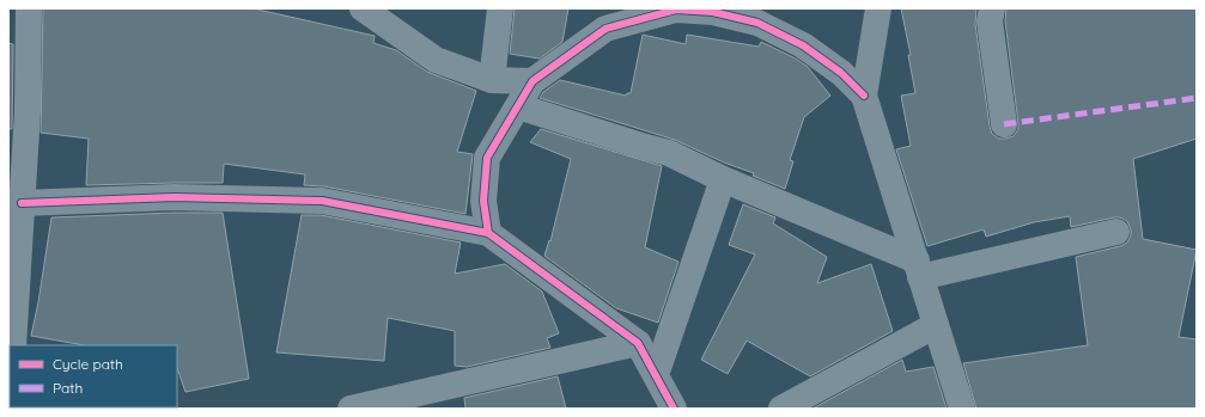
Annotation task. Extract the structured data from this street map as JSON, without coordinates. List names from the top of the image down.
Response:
{
  "legend": ["Cycle path", "Path"]
}
